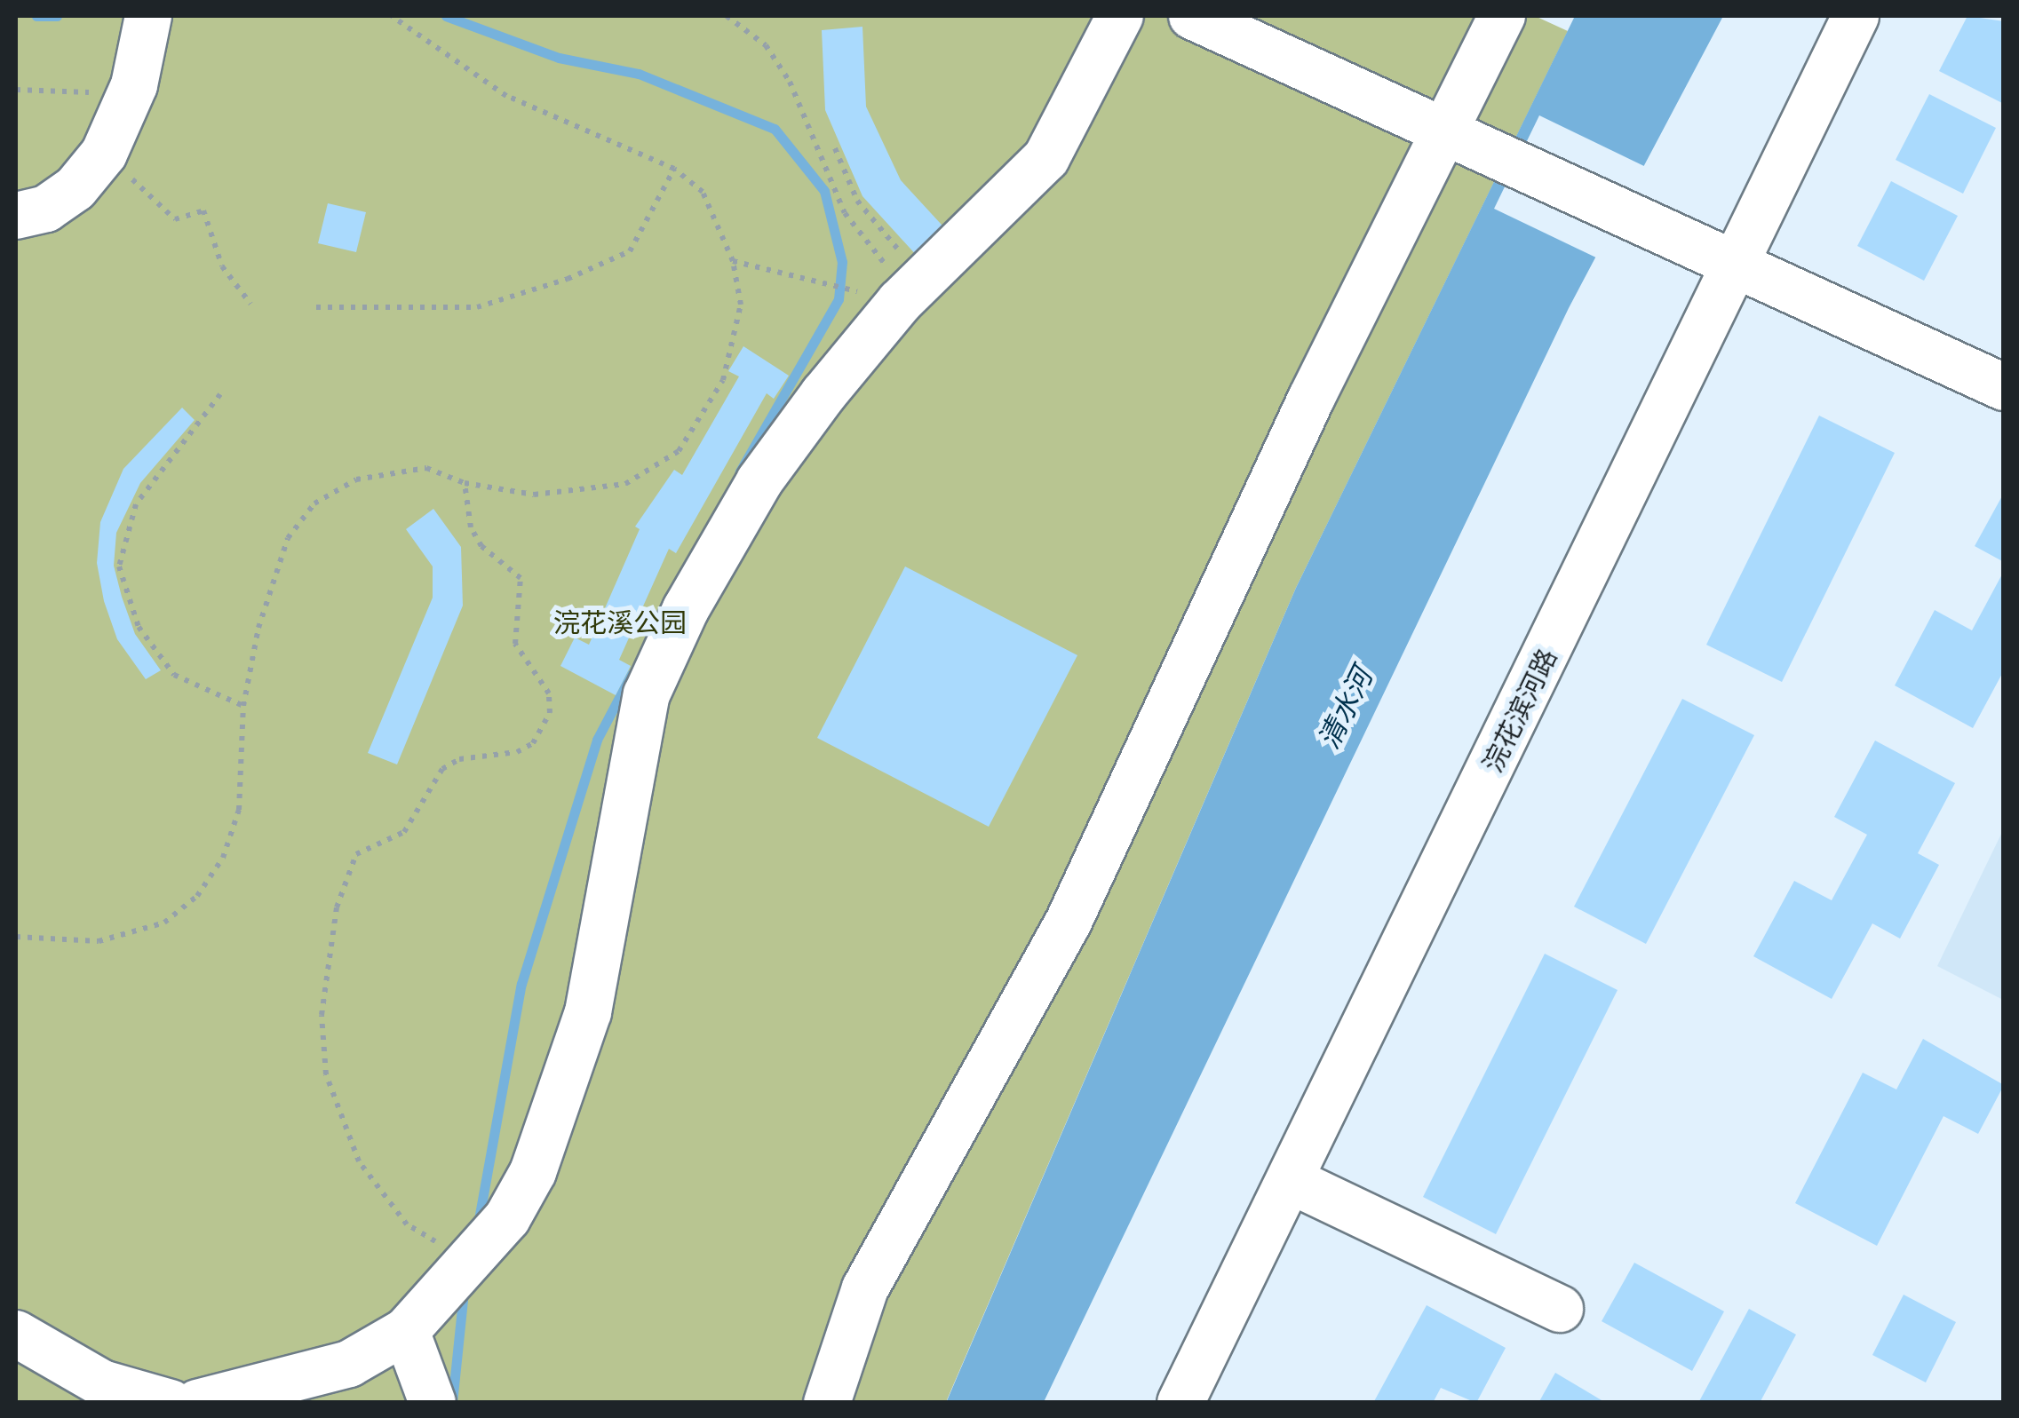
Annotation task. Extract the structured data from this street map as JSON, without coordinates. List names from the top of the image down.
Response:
{
  "streets": {
    "street": ["浣花滨河路"]
  },
  "water": ["清水河"],
  "parks": ["浣花溪公园"]
}
